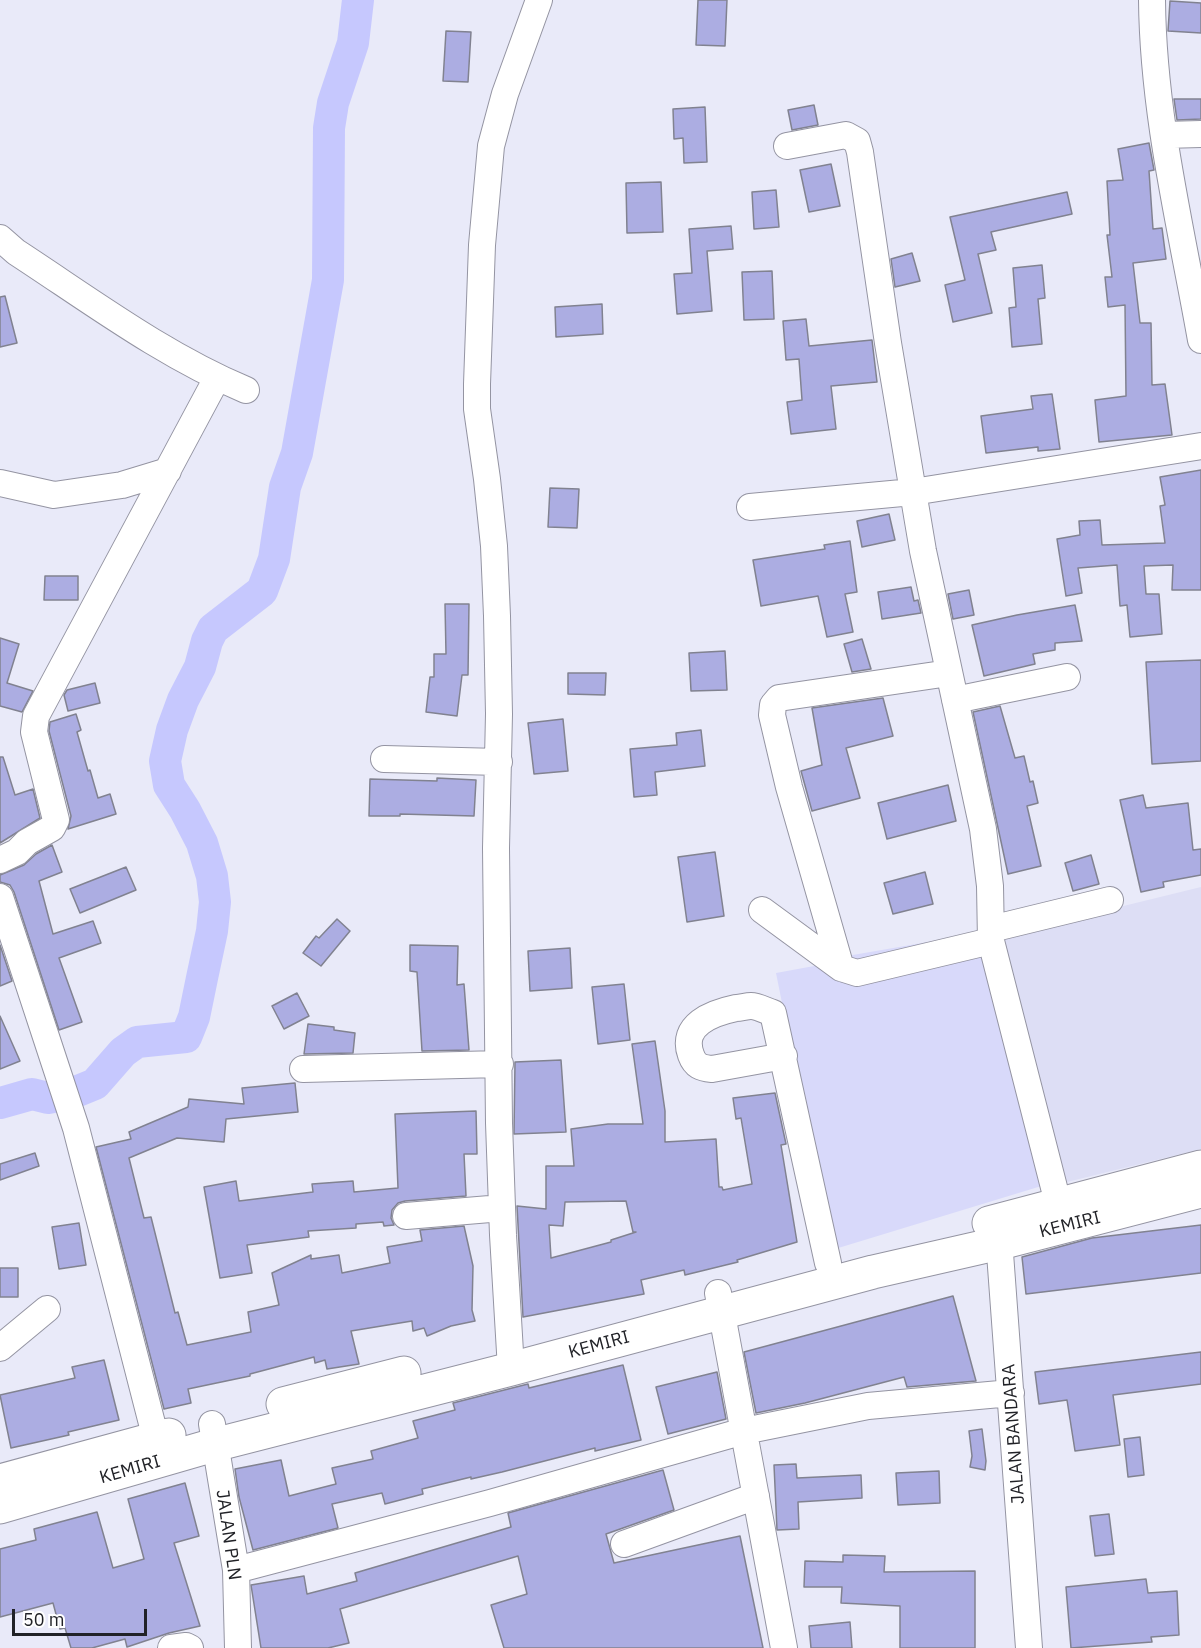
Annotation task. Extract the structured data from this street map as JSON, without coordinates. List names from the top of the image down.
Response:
{
  "streets": {
    "highway": ["KEMIRI"],
    "street": ["JALAN BANDARA", "JALAN PLN"]
  },
  "crossings": [
    ["KEMIRI", "JALAN BANDARA"],
    ["KEMIRI", "JALAN PLN"]
  ],
  "scale_bar": "50 m"
}
